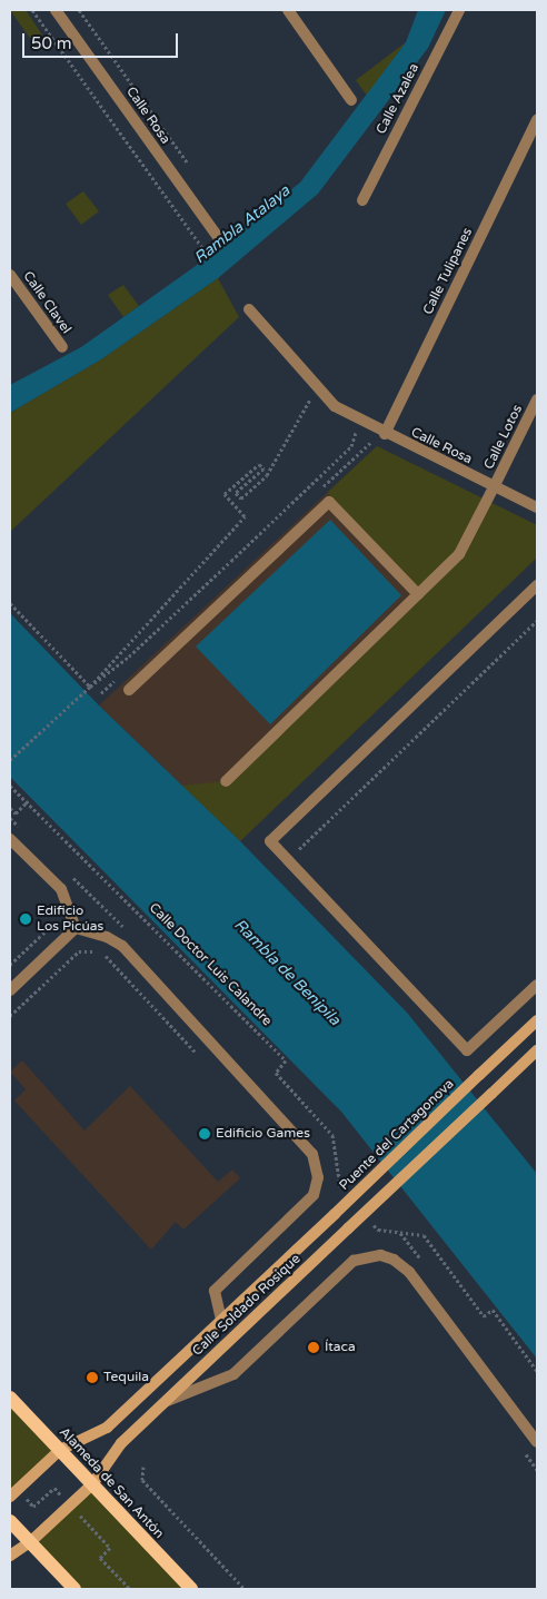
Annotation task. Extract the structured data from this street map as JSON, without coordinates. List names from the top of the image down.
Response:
{
  "streets": {
    "main road": ["Puente del Cartagonova", "Calle Soldado Rosique", "Alameda de San Antón"],
    "street": [
      "Calle Azalea",
      "Calle Rosa",
      "Calle Tulipanes",
      "Calle Clavel",
      "Calle Lotos"
    ],
    "path": ["Calle Doctor Luis Calandre"]
  },
  "crossings": [
    ["Calle Rosa", "Calle Tulipanes"],
    ["Calle Rosa", "Calle Lotos"],
    ["Puente del Cartagonova", "Calle Soldado Rosique"],
    ["Calle Soldado Rosique", "Alameda de San Antón"]
  ],
  "water": ["Rambla Atalaya", "Rambla de Benipila"],
  "places": [
    "Edificio Los Picúas",
    "Edificio Games",
    "Ítaca",
    "Tequila"
  ],
  "scale_bar": "50 m"
}
